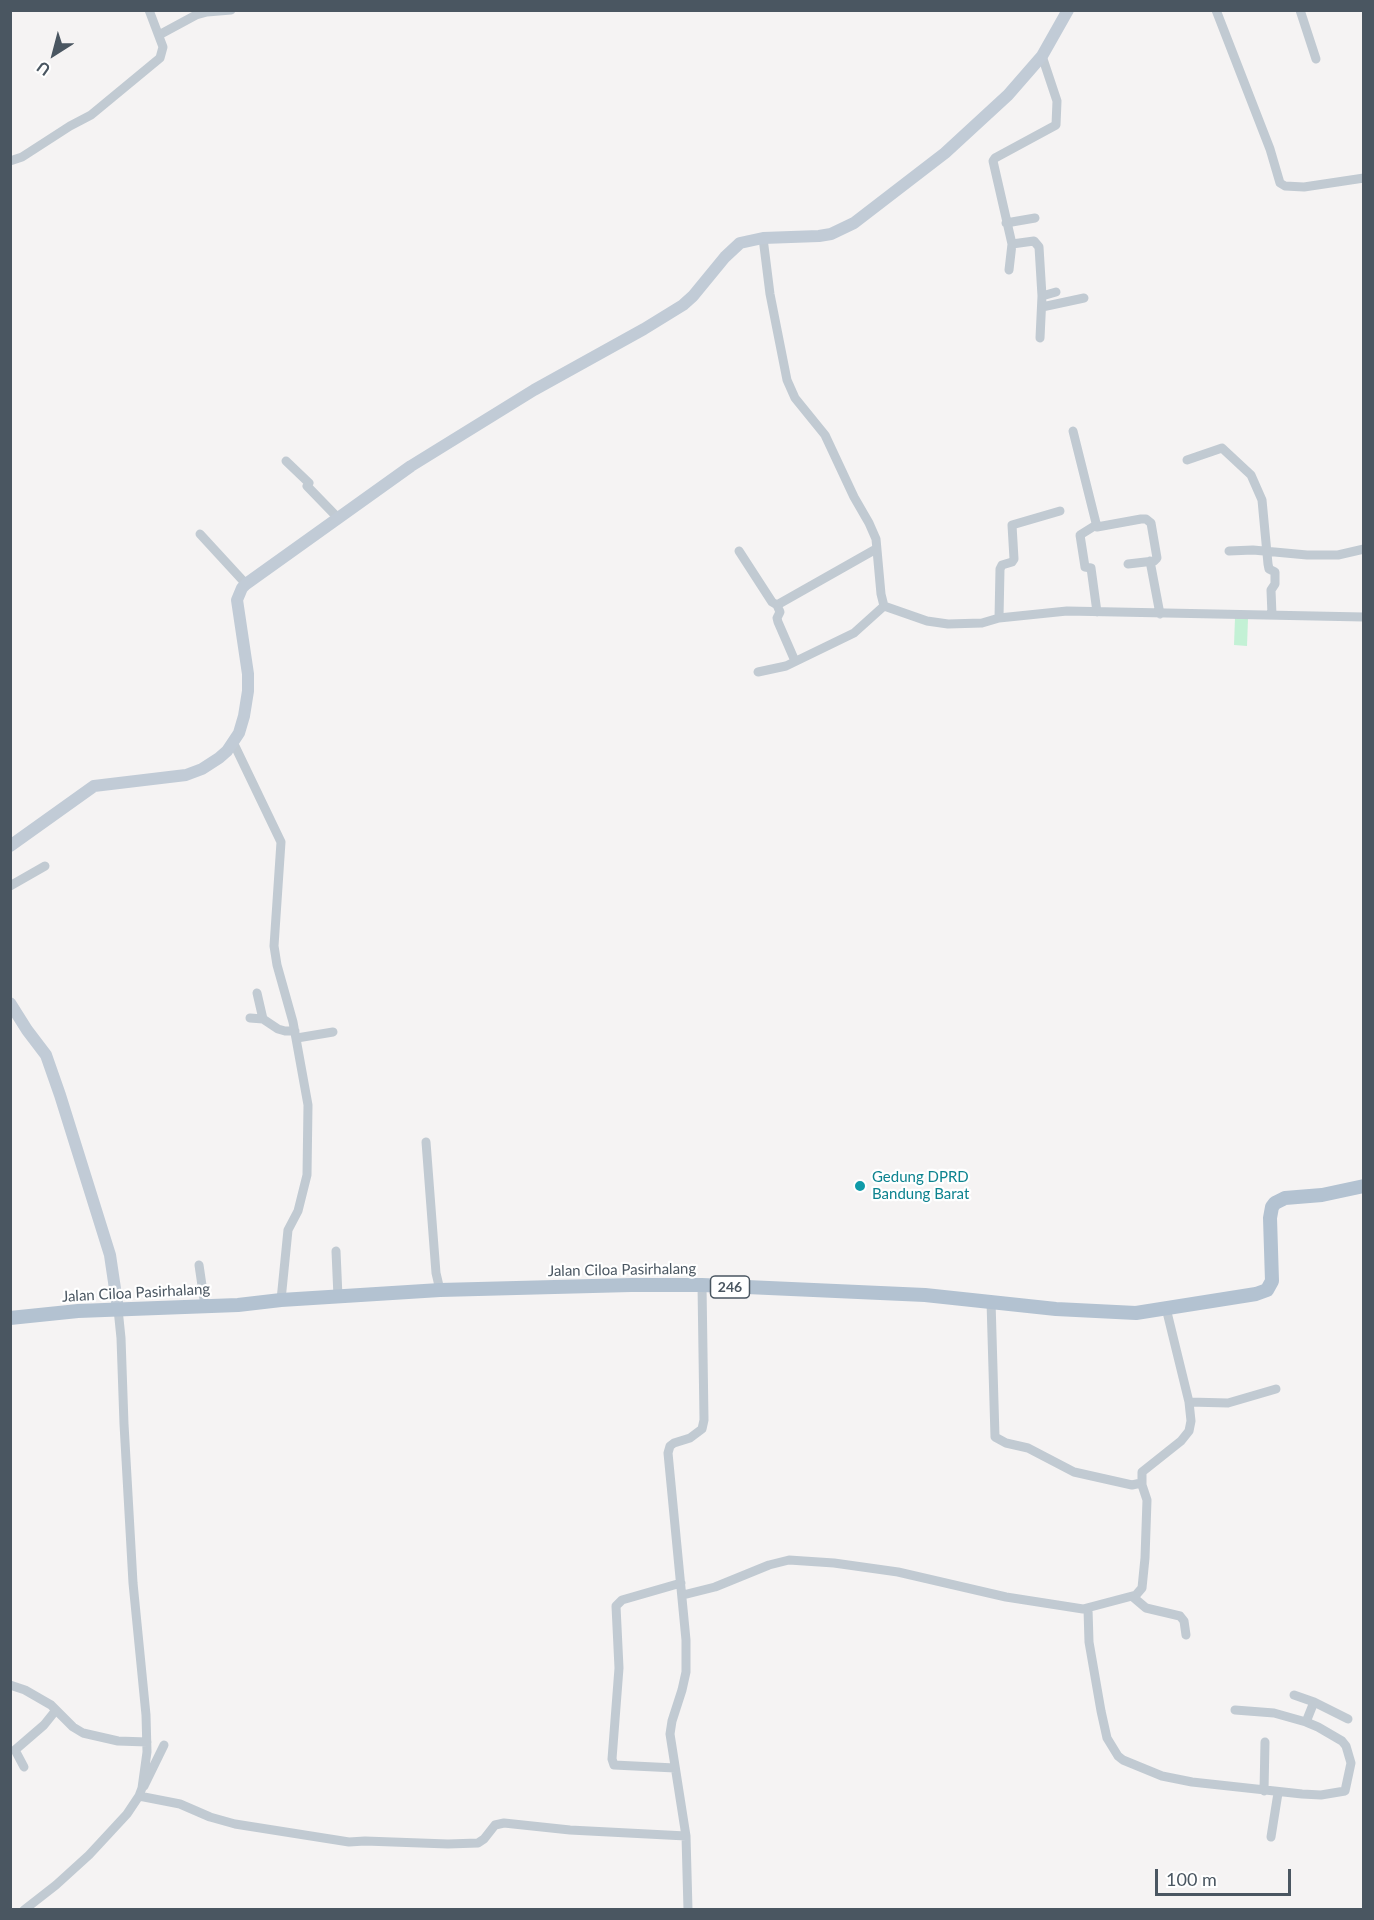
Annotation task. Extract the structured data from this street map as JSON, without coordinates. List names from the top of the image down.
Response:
{
  "streets": {
    "main road": ["Jalan Ciloa Pasirhalang", "246"]
  },
  "places": ["Gedung DPRD Bandung Barat"],
  "scale_bar": "100 m",
  "north": "bottom left"
}
